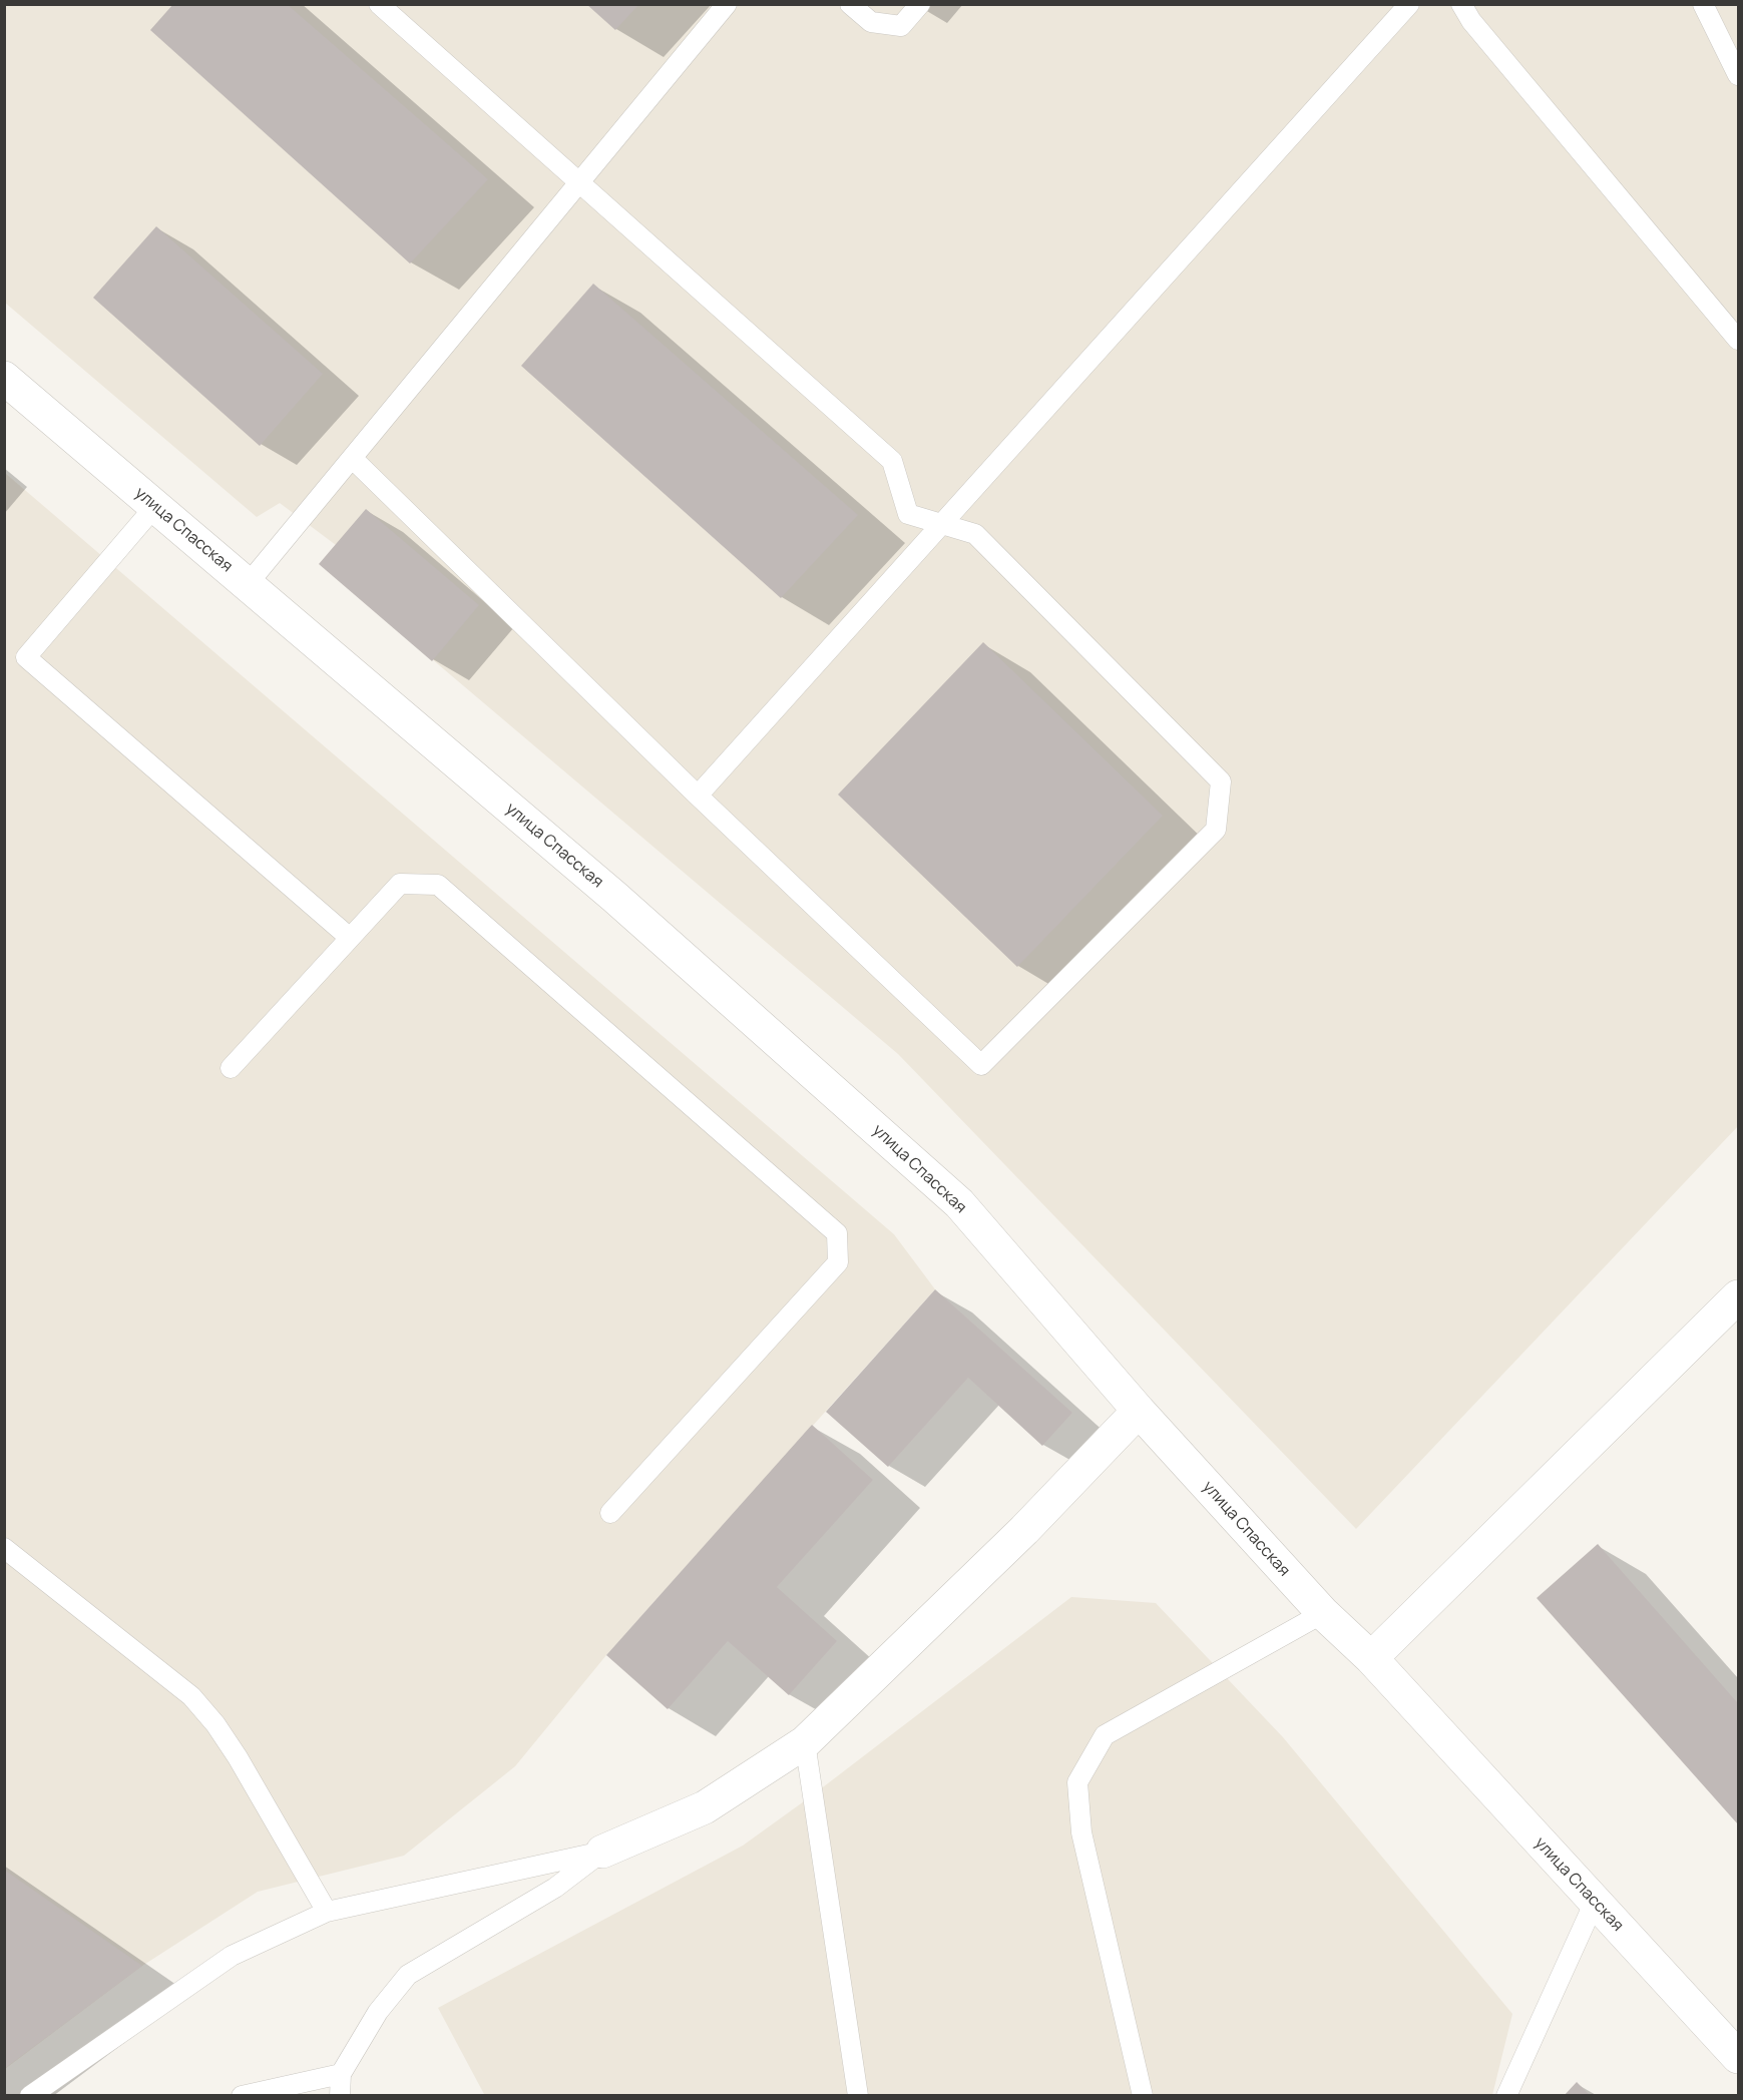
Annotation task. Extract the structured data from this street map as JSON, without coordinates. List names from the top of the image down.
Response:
{
  "streets": {
    "street": ["улица Спасская"]
  }
}
